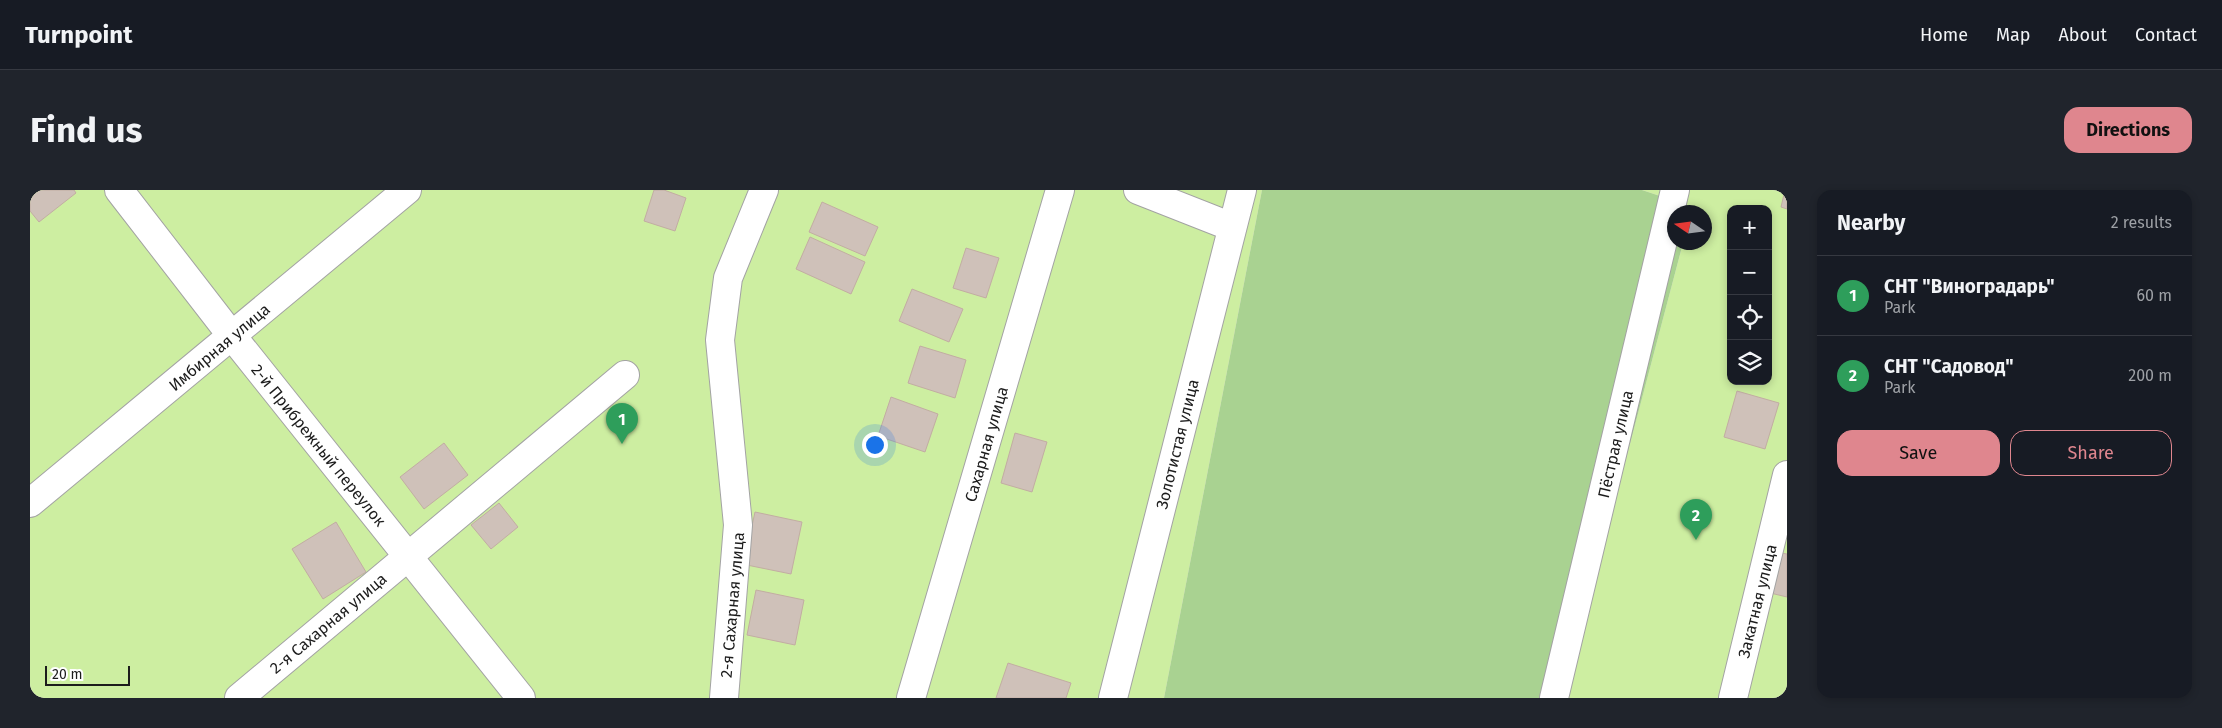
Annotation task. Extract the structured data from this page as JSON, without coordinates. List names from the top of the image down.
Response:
{
  "streets": {
    "street": [
      "Имбирная улица",
      "Сахарная улица",
      "Золотистая улица",
      "Пёстрая улица",
      "2-й Прибрежный переулок",
      "Закатная улица",
      "2-я Сахарная улица"
    ]
  },
  "crossings": [
    ["Имбирная улица", "2-й Прибрежный переулок"],
    ["2-й Прибрежный переулок", "2-я Сахарная улица"]
  ],
  "scale_bar": "20 m",
  "north": "left",
  "page": {
    "header": "Turnpoint",
    "nav": [
      "Home",
      "Map",
      "About",
      "Contact"
    ],
    "buttons": [
      "Directions",
      ["Save", "Share"]
    ],
    "title": "Find us",
    "heading": ["Nearby", "2 results"],
    "map_buttons": ["+", "−"],
    "list": [
      {
        "mark": "1",
        "name": "СНТ \"Виноградарь\"",
        "note": "Park",
        "value": "60 m"
      },
      {
        "mark": "2",
        "name": "СНТ \"Садовод\"",
        "note": "Park",
        "value": "200 m"
      }
    ],
    "pins": ["1", "2"],
    "scale": "20 m"
  }
}
